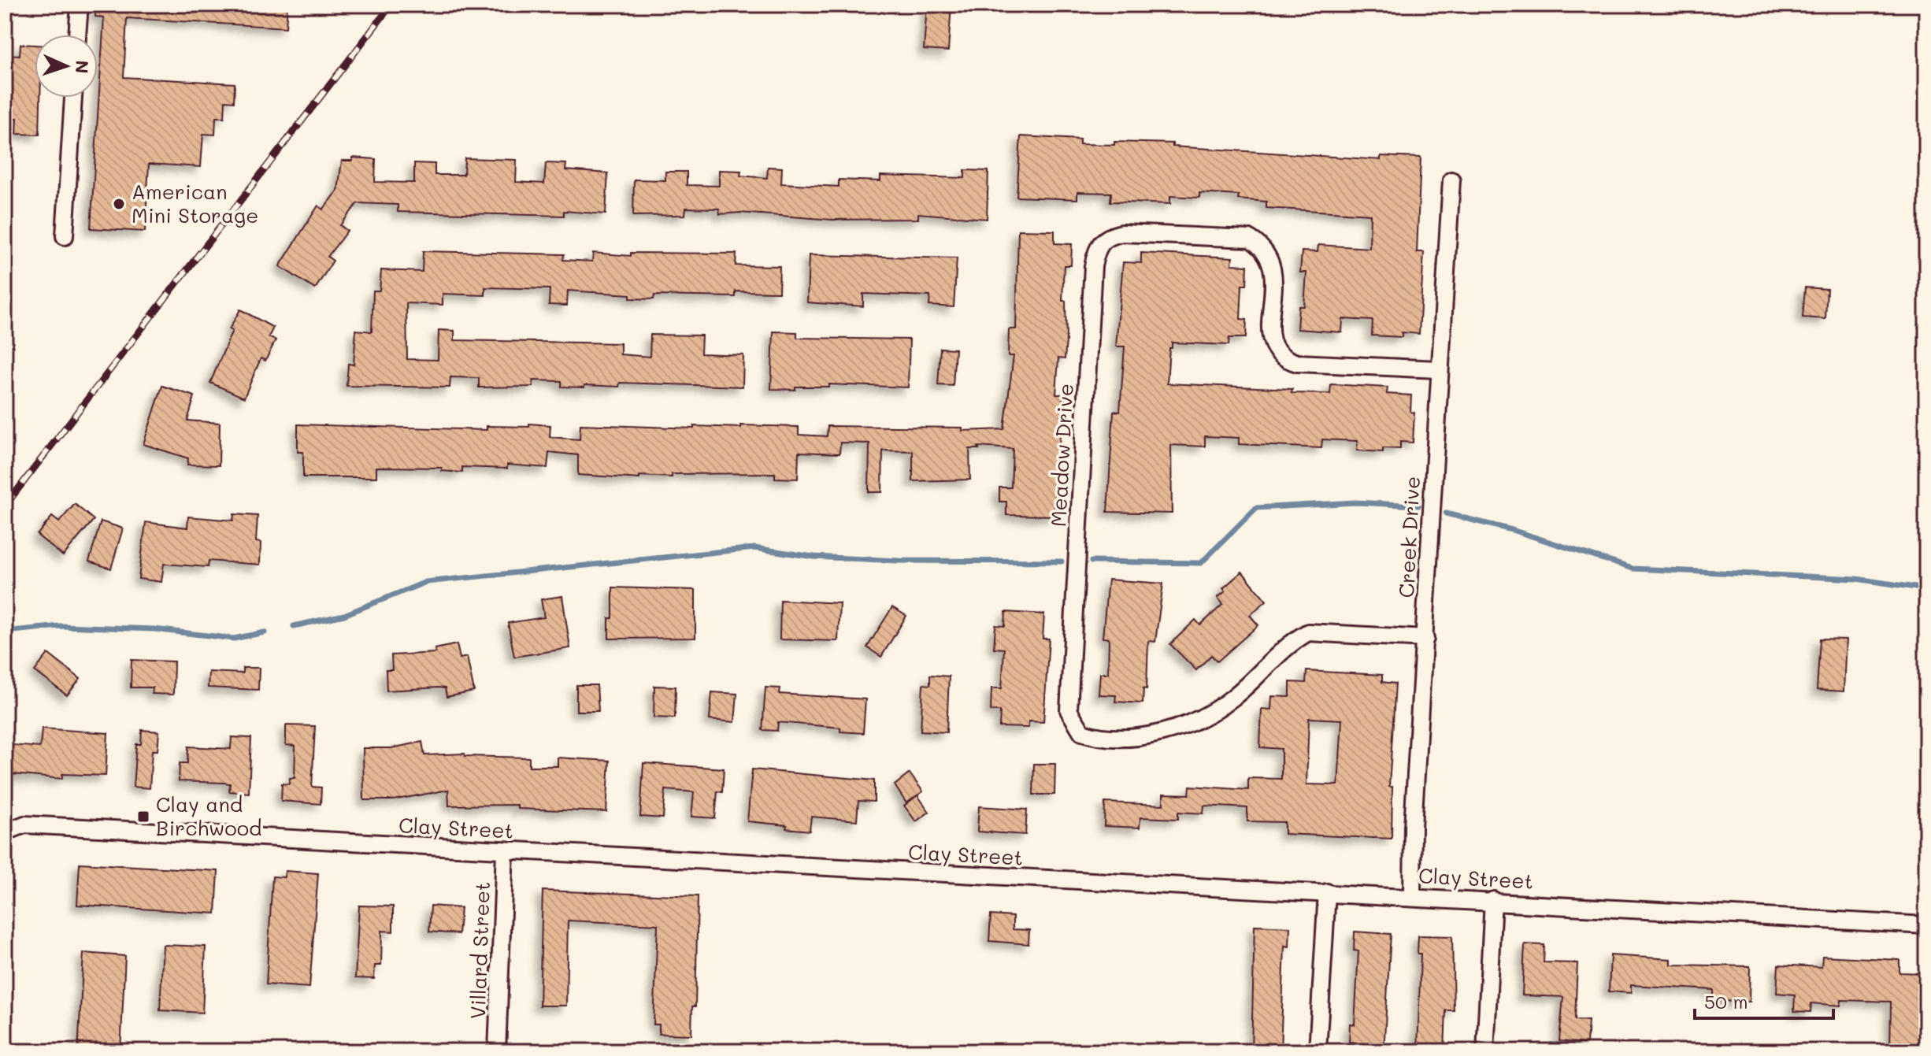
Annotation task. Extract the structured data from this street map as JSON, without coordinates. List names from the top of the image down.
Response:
{
  "streets": {
    "street": [
      "Meadow Drive",
      "Creek Drive",
      "Clay Street",
      "Villard Street"
    ]
  },
  "crossings": [
    ["Meadow Drive", "Creek Drive"],
    ["Creek Drive", "Clay Street"],
    ["Clay Street", "Villard Street"]
  ],
  "places": {
    "other": ["American Mini Storage"],
    "transit": ["Clay and Birchwood"]
  },
  "scale_bar": "50 m",
  "north": "right"
}
